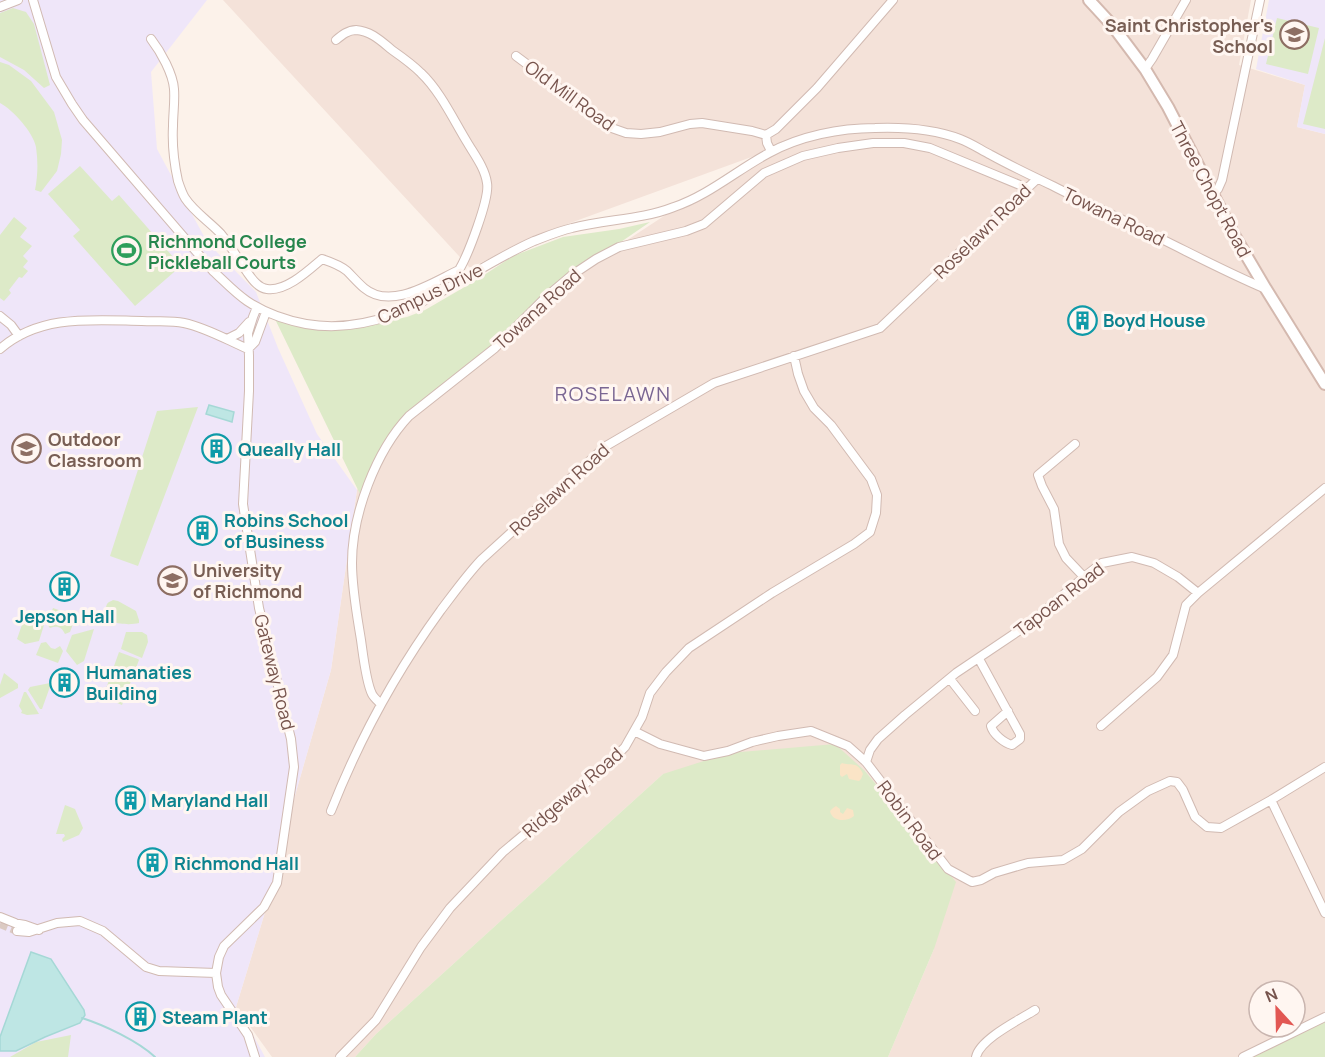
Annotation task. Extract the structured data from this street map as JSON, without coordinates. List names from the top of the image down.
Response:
{
  "streets": {
    "main road": ["Three Chopt Road"],
    "street": [
      "Old Mill Road",
      "Towana Road",
      "Roselawn Road",
      "Campus Drive",
      "Tapoan Road",
      "Gateway Road",
      "Ridgeway Road",
      "Robin Road"
    ]
  },
  "crossings": [
    ["Three Chopt Road", "Towana Road"],
    ["Towana Road", "Roselawn Road"],
    ["Towana Road", "Campus Drive"],
    ["Roselawn Road", "Ridgeway Road"],
    ["Campus Drive", "Gateway Road"],
    ["Tapoan Road", "Robin Road"]
  ],
  "districts": ["ROSELAWN"],
  "places": {
    "school or university": ["Saint Christopher's School", "Outdoor Classroom", "University of Richmond"],
    "sports": ["Richmond College Pickleball Courts"],
    "building": [
      "Boyd House",
      "Queally Hall",
      "Robins School of Business",
      "Jepson Hall",
      "Humanaties Building",
      "Maryland Hall",
      "Richmond Hall",
      "Steam Plant"
    ]
  },
  "north": "top"
}
